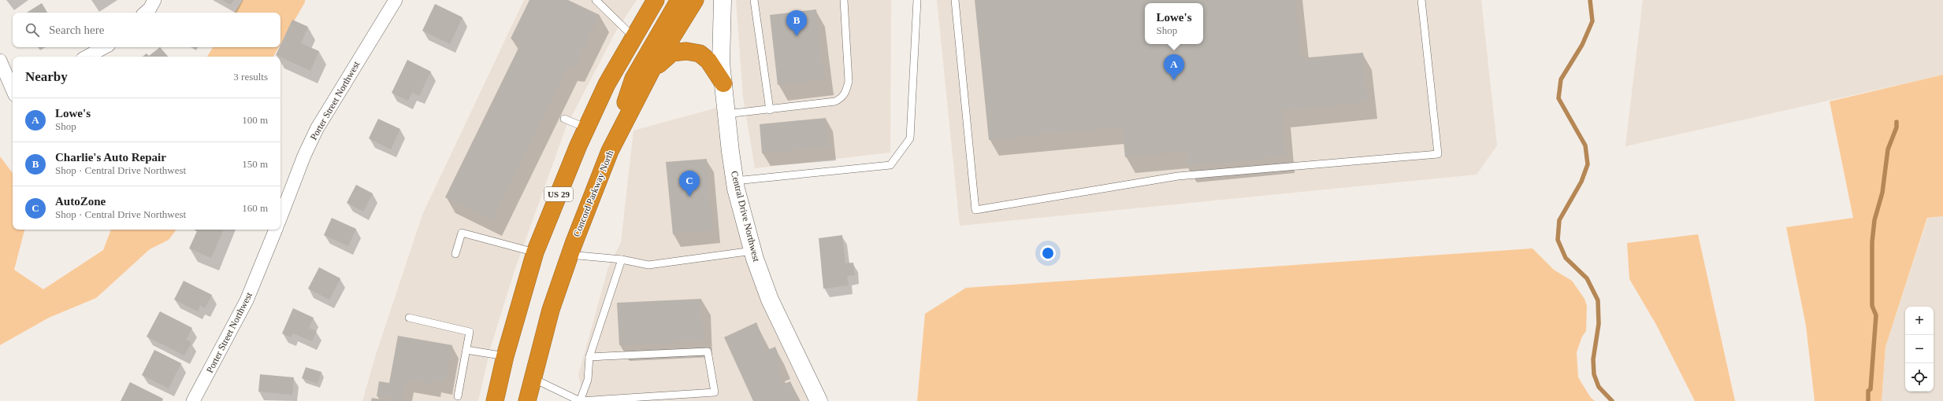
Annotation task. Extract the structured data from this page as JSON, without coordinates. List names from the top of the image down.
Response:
{
  "streets": {
    "highway": ["Concord Parkway North", "US 29"],
    "street": ["Porter Street Northwest", "Central Drive Northwest"]
  },
  "page": {
    "popup": ["Lowe's", "Shop"],
    "pins": ["B", "A", "C"],
    "search": "Search here",
    "heading": ["Nearby", "3 results"],
    "list": [
      {
        "mark": "A",
        "name": "Lowe's",
        "note": "Shop",
        "value": "100 m"
      },
      {
        "mark": "B",
        "name": "Charlie's Auto Repair",
        "note": "Shop · Central Drive Northwest",
        "value": "150 m"
      },
      {
        "mark": "C",
        "name": "AutoZone",
        "note": "Shop · Central Drive Northwest",
        "value": "160 m"
      }
    ],
    "map_buttons": ["+", "−"]
  }
}
